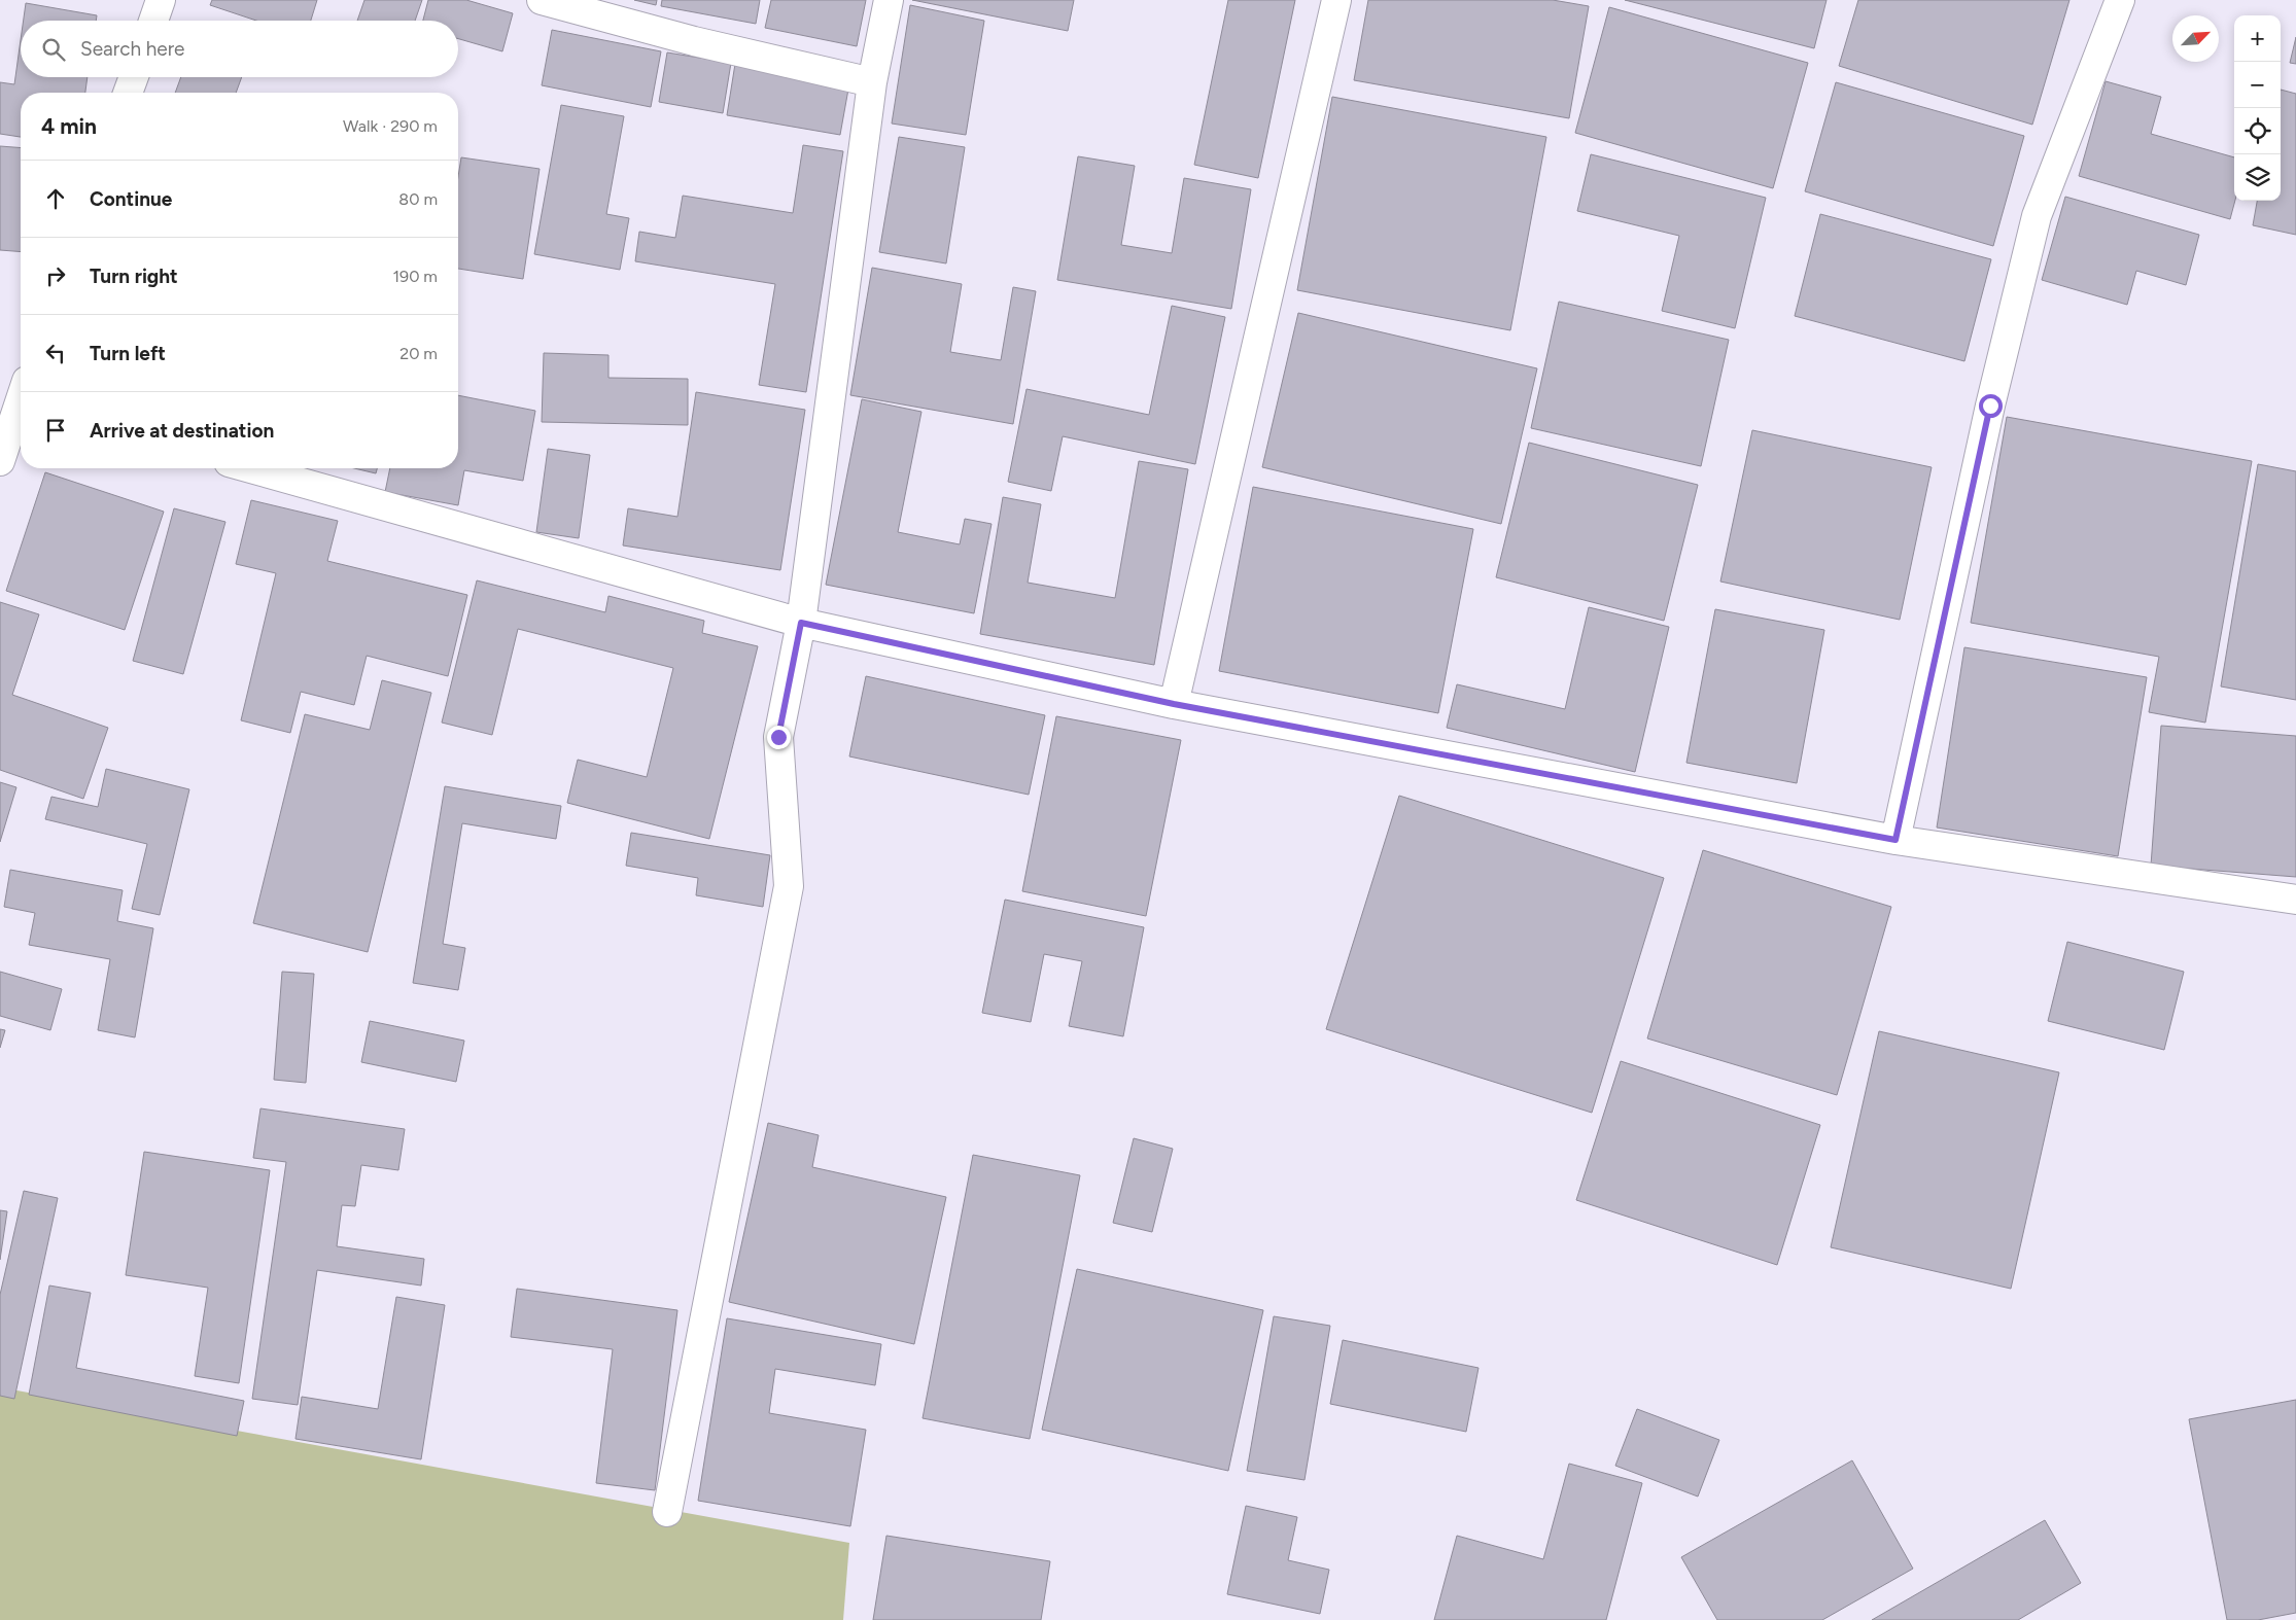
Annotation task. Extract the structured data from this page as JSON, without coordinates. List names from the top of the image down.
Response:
{
  "north": "top right",
  "page": {
    "map_buttons": ["+", "−"],
    "search": "Search here",
    "heading": ["4 min", "Walk · 290 m"],
    "list": [
      ["Continue", "80 m"],
      ["Turn right", "190 m"],
      ["Turn left", "20 m"],
      "Arrive at destination"
    ]
  }
}
